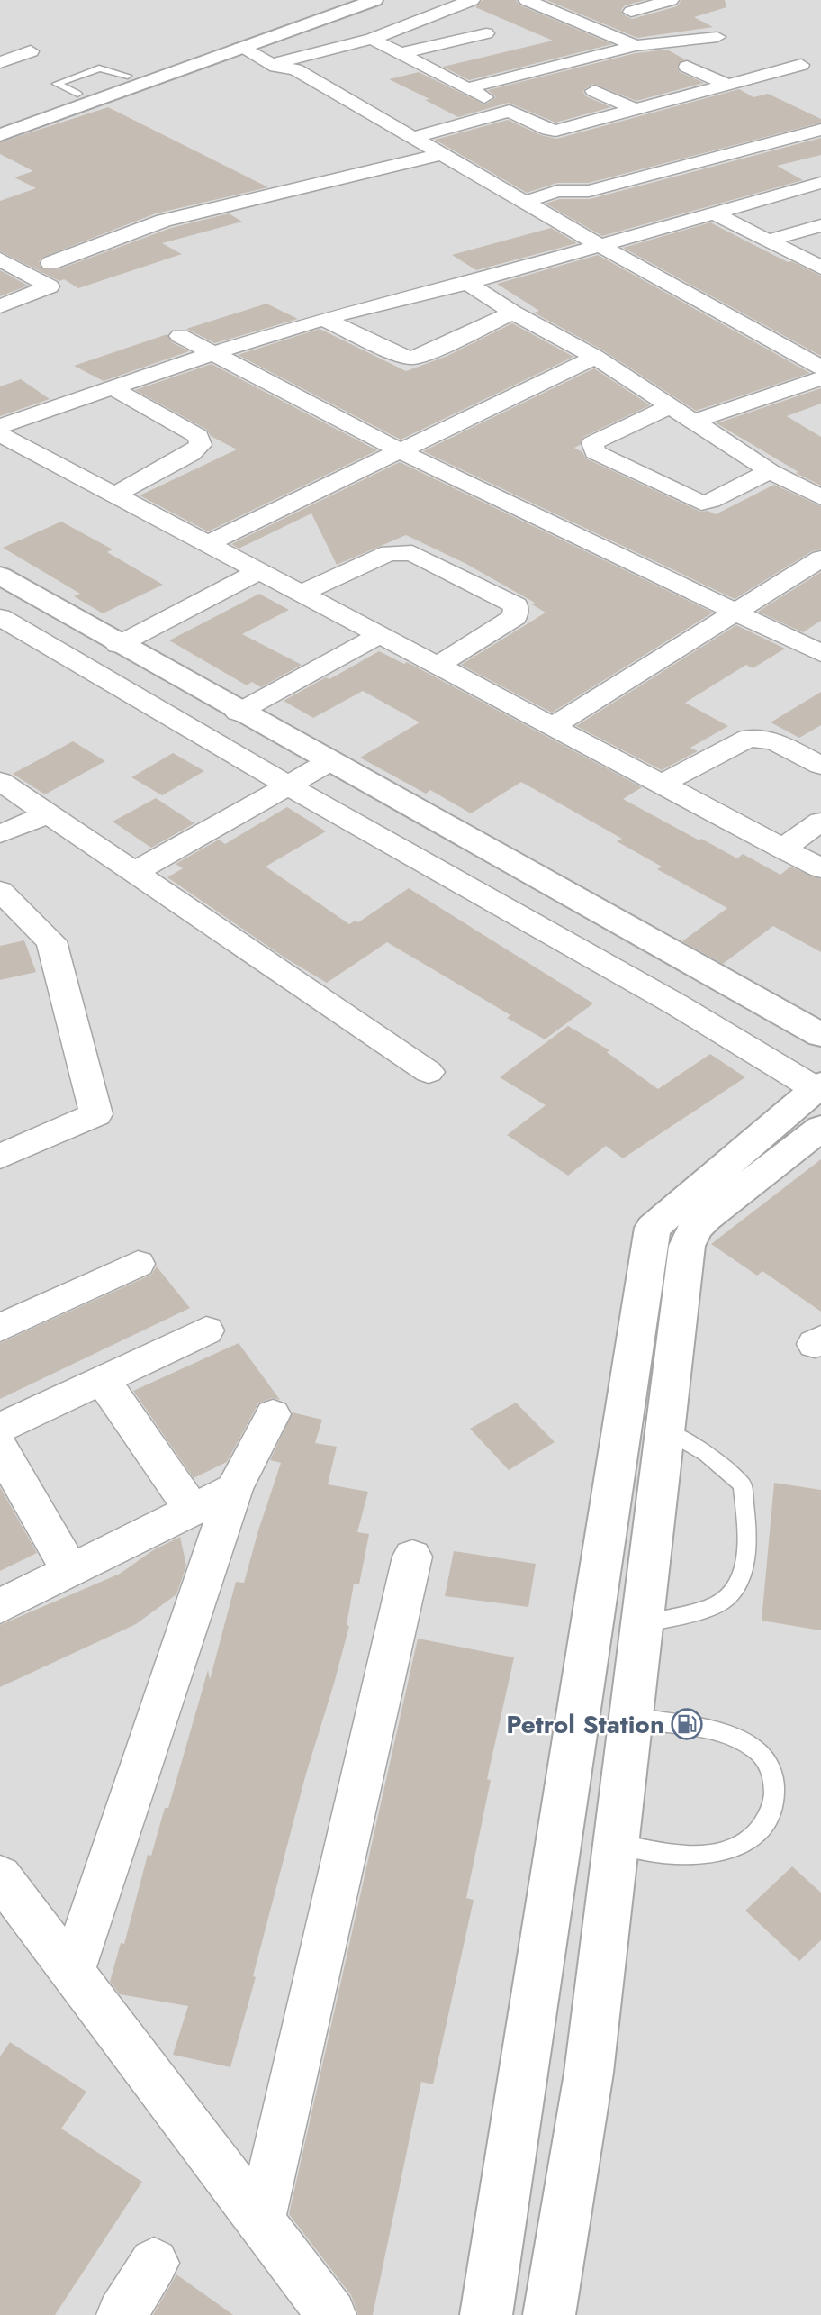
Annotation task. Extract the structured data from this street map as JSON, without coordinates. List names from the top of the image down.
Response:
{
  "places": {
    "fuel station": ["Petrol Station"]
  }
}
